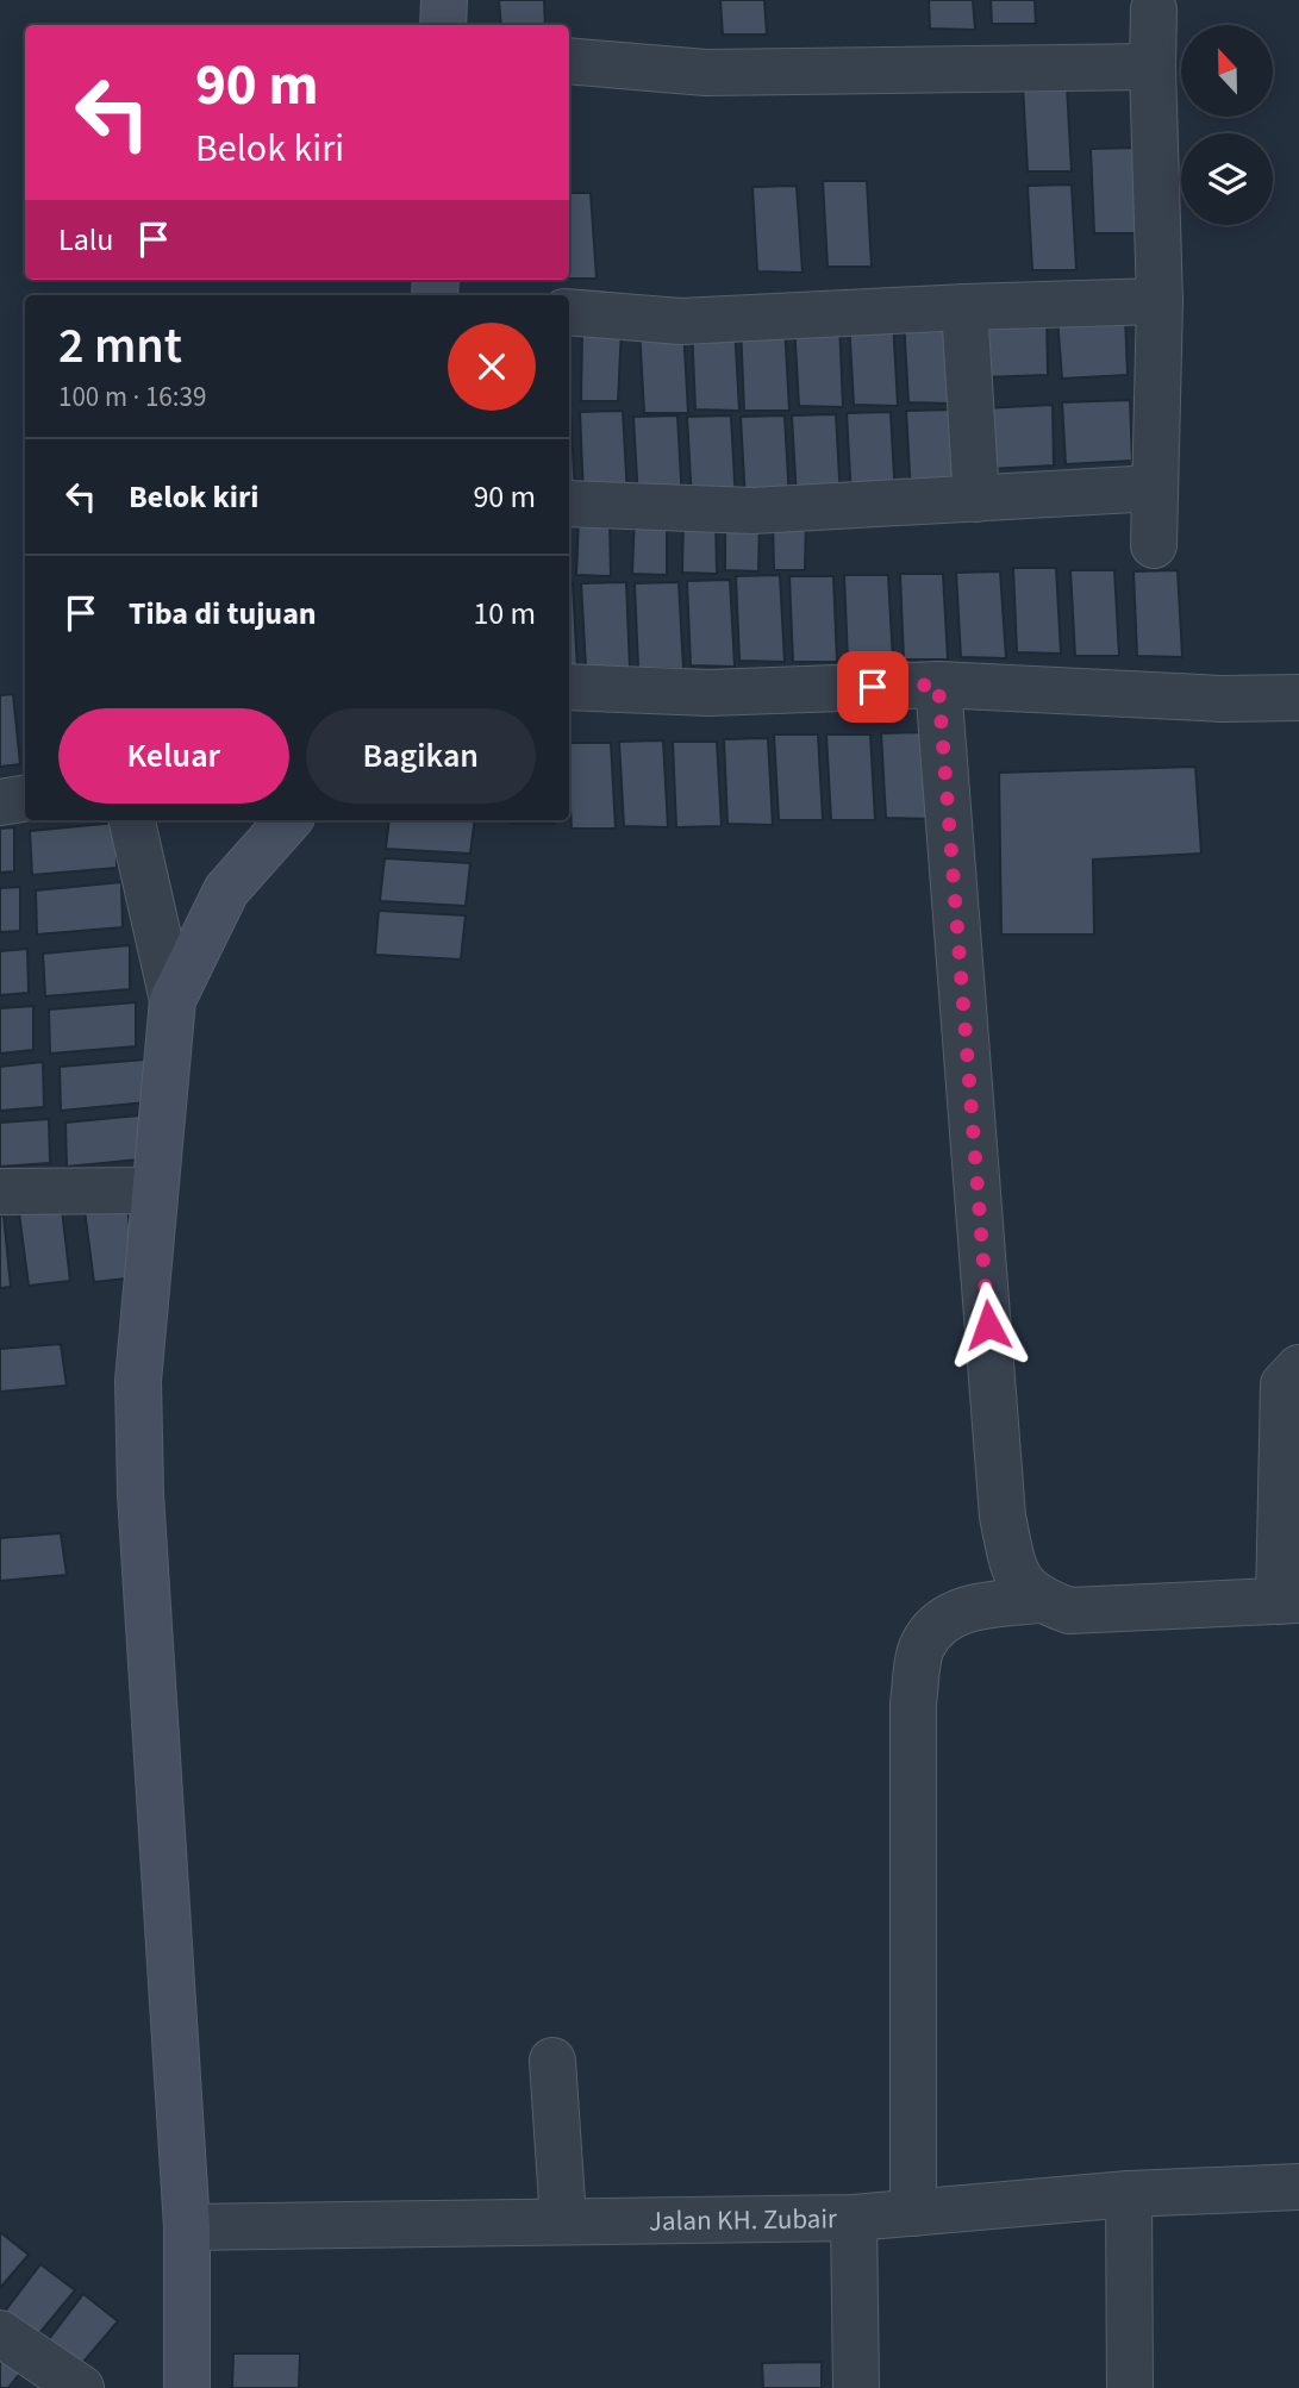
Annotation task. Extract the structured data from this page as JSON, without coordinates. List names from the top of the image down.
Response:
{
  "streets": {
    "street": ["Jalan KH. Zubair"]
  },
  "north": "top",
  "page": {
    "turn": ["90 m", "Belok kiri"],
    "then": "Lalu",
    "heading": ["2 mnt", "100 m · 16:39"],
    "list": [
      {
        "name": "Belok kiri",
        "value": "90 m"
      },
      {
        "name": "Tiba di tujuan",
        "value": "10 m"
      }
    ],
    "buttons": ["Keluar", "Bagikan"]
  }
}
